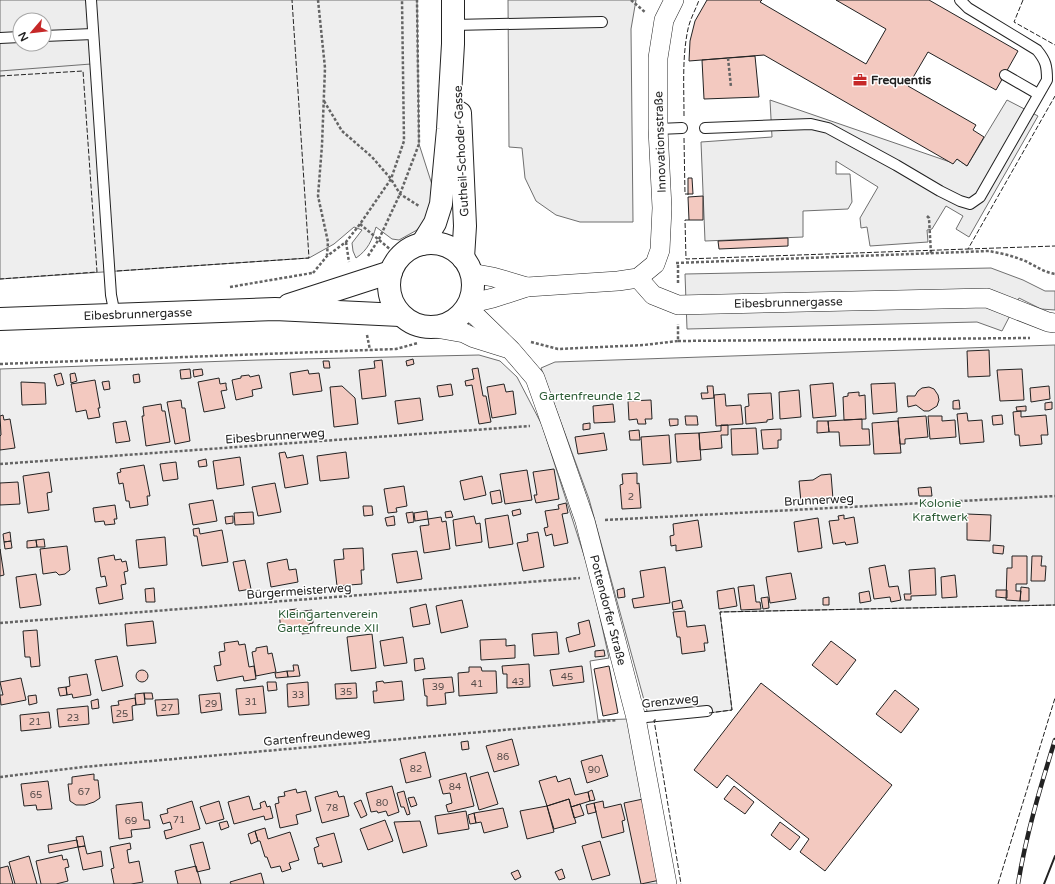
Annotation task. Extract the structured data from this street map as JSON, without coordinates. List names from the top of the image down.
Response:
{
  "streets": {
    "street": [
      "Innovationsstraße",
      "Gutheil-Schoder-Gasse",
      "Eibesbrunnergasse",
      "Pottendorfer Straße"
    ],
    "lane": ["Grenzweg"],
    "path": [
      "Eibesbrunnerweg",
      "Brunnerweg",
      "Bürgermeisterweg",
      "Gartenfreundeweg"
    ]
  },
  "crossings": [
    ["Gutheil-Schoder-Gasse", "Eibesbrunnergasse"],
    ["Gutheil-Schoder-Gasse", "Pottendorfer Straße"],
    ["Eibesbrunnergasse", "Pottendorfer Straße"],
    ["Eibesbrunnerweg", "Pottendorfer Straße"],
    ["Brunnerweg", "Pottendorfer Straße"],
    ["Bürgermeisterweg", "Pottendorfer Straße"],
    ["Pottendorfer Straße", "Grenzweg"],
    ["Pottendorfer Straße", "Gartenfreundeweg"],
    ["Grenzweg", "Gartenfreundeweg"]
  ],
  "parks": ["Gartenfreunde 12", "Kolonie Kraftwerk", "Kleingartenverein Gartenfreunde XII"],
  "places": {
    "office": ["Frequentis"]
  },
  "house_numbers": [
    "2",
    "45",
    "43",
    "41",
    "39",
    "35",
    "33",
    "31",
    "29",
    "27",
    "25",
    "23",
    "21",
    "86",
    "82",
    "90",
    "84",
    "67",
    "65",
    "80",
    "78",
    "71",
    "69"
  ],
  "north": "bottom left"
}
